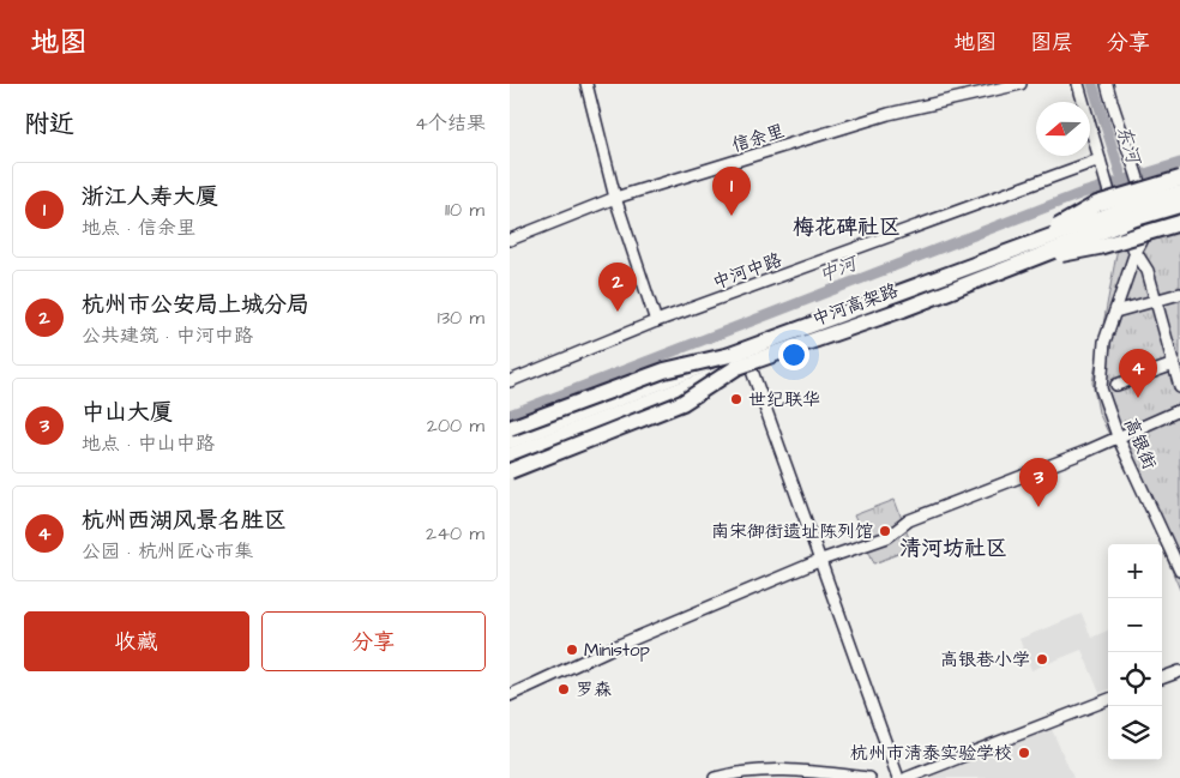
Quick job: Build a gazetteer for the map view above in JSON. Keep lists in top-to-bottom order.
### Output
{
  "streets": {
    "highway": ["中河高架路"],
    "street": ["信余里", "中河中路", "高银街"]
  },
  "districts": ["梅花碑社区", "清河坊社区"],
  "water": ["东河", "中河"],
  "places": [
    "世纪联华",
    "南宋御街遗址陈列馆",
    "Ministop",
    "高银巷小学",
    "罗森",
    "杭州市清泰实验学校"
  ],
  "north": "left",
  "page": {
    "header": "地图",
    "nav": ["地图", "图层", "分享"],
    "heading": ["附近", "4个结果"],
    "list": [
      {
        "mark": "1",
        "name": "浙江人寿大厦",
        "note": "地点 · 信余里",
        "value": "110 m"
      },
      {
        "mark": "2",
        "name": "杭州市公安局上城分局",
        "note": "公共建筑 · 中河中路",
        "value": "130 m"
      },
      {
        "mark": "3",
        "name": "中山大厦",
        "note": "地点 · 中山中路",
        "value": "200 m"
      },
      {
        "mark": "4",
        "name": "杭州西湖风景名胜区",
        "note": "公园 · 杭州匠心市集",
        "value": "240 m"
      }
    ],
    "pins": [
      "1",
      "2",
      "4",
      "3"
    ],
    "map_buttons": ["+", "−"],
    "buttons": ["收藏", "分享"]
  }
}
